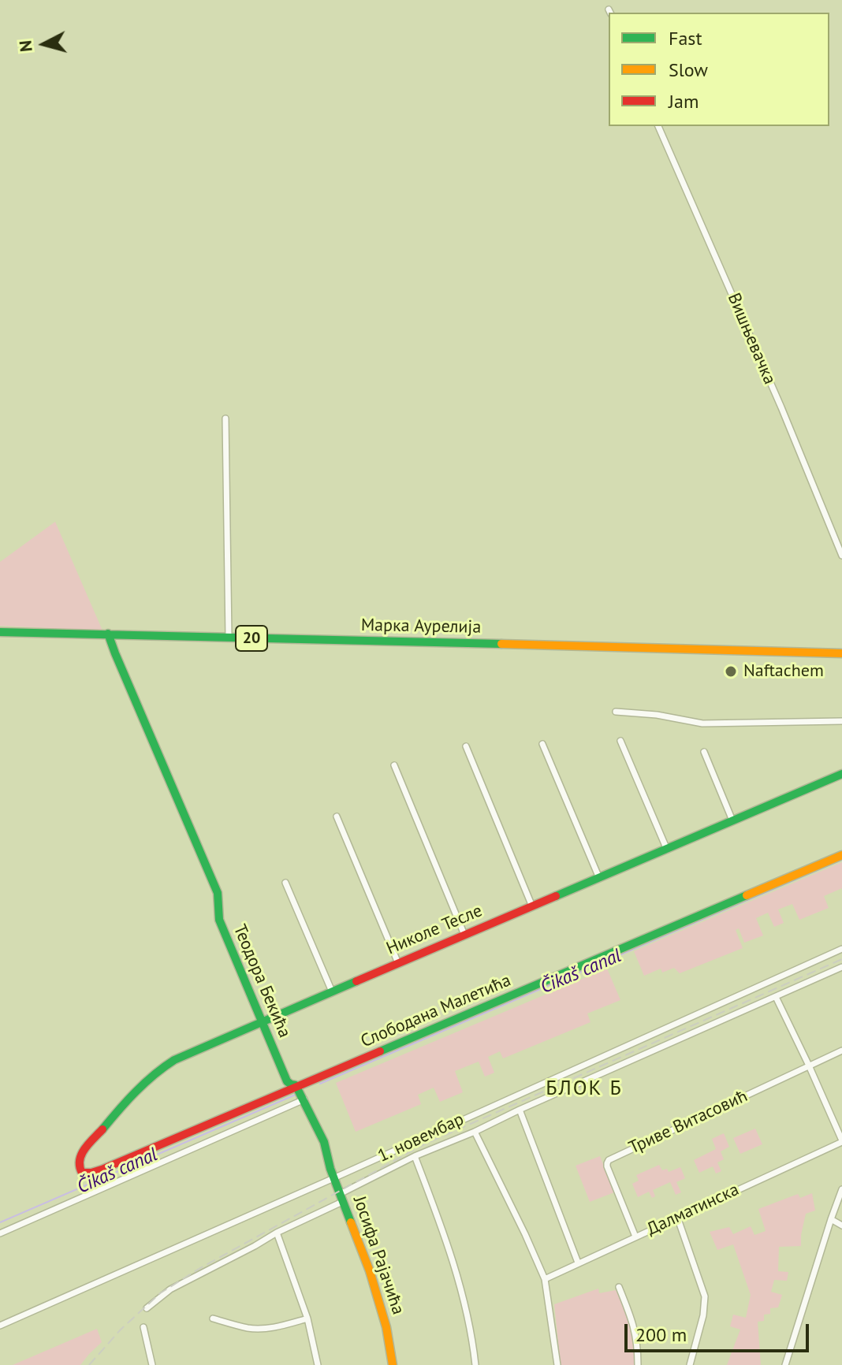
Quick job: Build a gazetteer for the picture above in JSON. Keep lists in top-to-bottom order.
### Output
{
  "streets": {
    "street": [
      "Вишњевачка",
      "Марка Аурелија",
      "20",
      "Николе Тесле",
      "Теодора Бекића",
      "Слободана Малетића",
      "Триве Витасовић",
      "1. новембар",
      "Далматинска",
      "Јосифа Рајачића"
    ]
  },
  "crossings": [
    ["Марка Аурелија", "Теодора Бекића"],
    ["Николе Тесле", "Теодора Бекића"],
    ["Николе Тесле", "Слободана Малетића"],
    ["Теодора Бекића", "Слободана Малетића"],
    ["Теодора Бекића", "1. новембар"],
    ["Теодора Бекића", "Јосифа Рајачића"],
    ["Триве Витасовић", "Далматинска"],
    ["1. новембар", "Јосифа Рајачића"]
  ],
  "districts": ["БЛОК Б"],
  "water": ["Čikaš canal"],
  "places": ["Naftachem"],
  "legend": ["Fast", "Slow", "Jam"],
  "scale_bar": "200 m",
  "north": "left"
}
